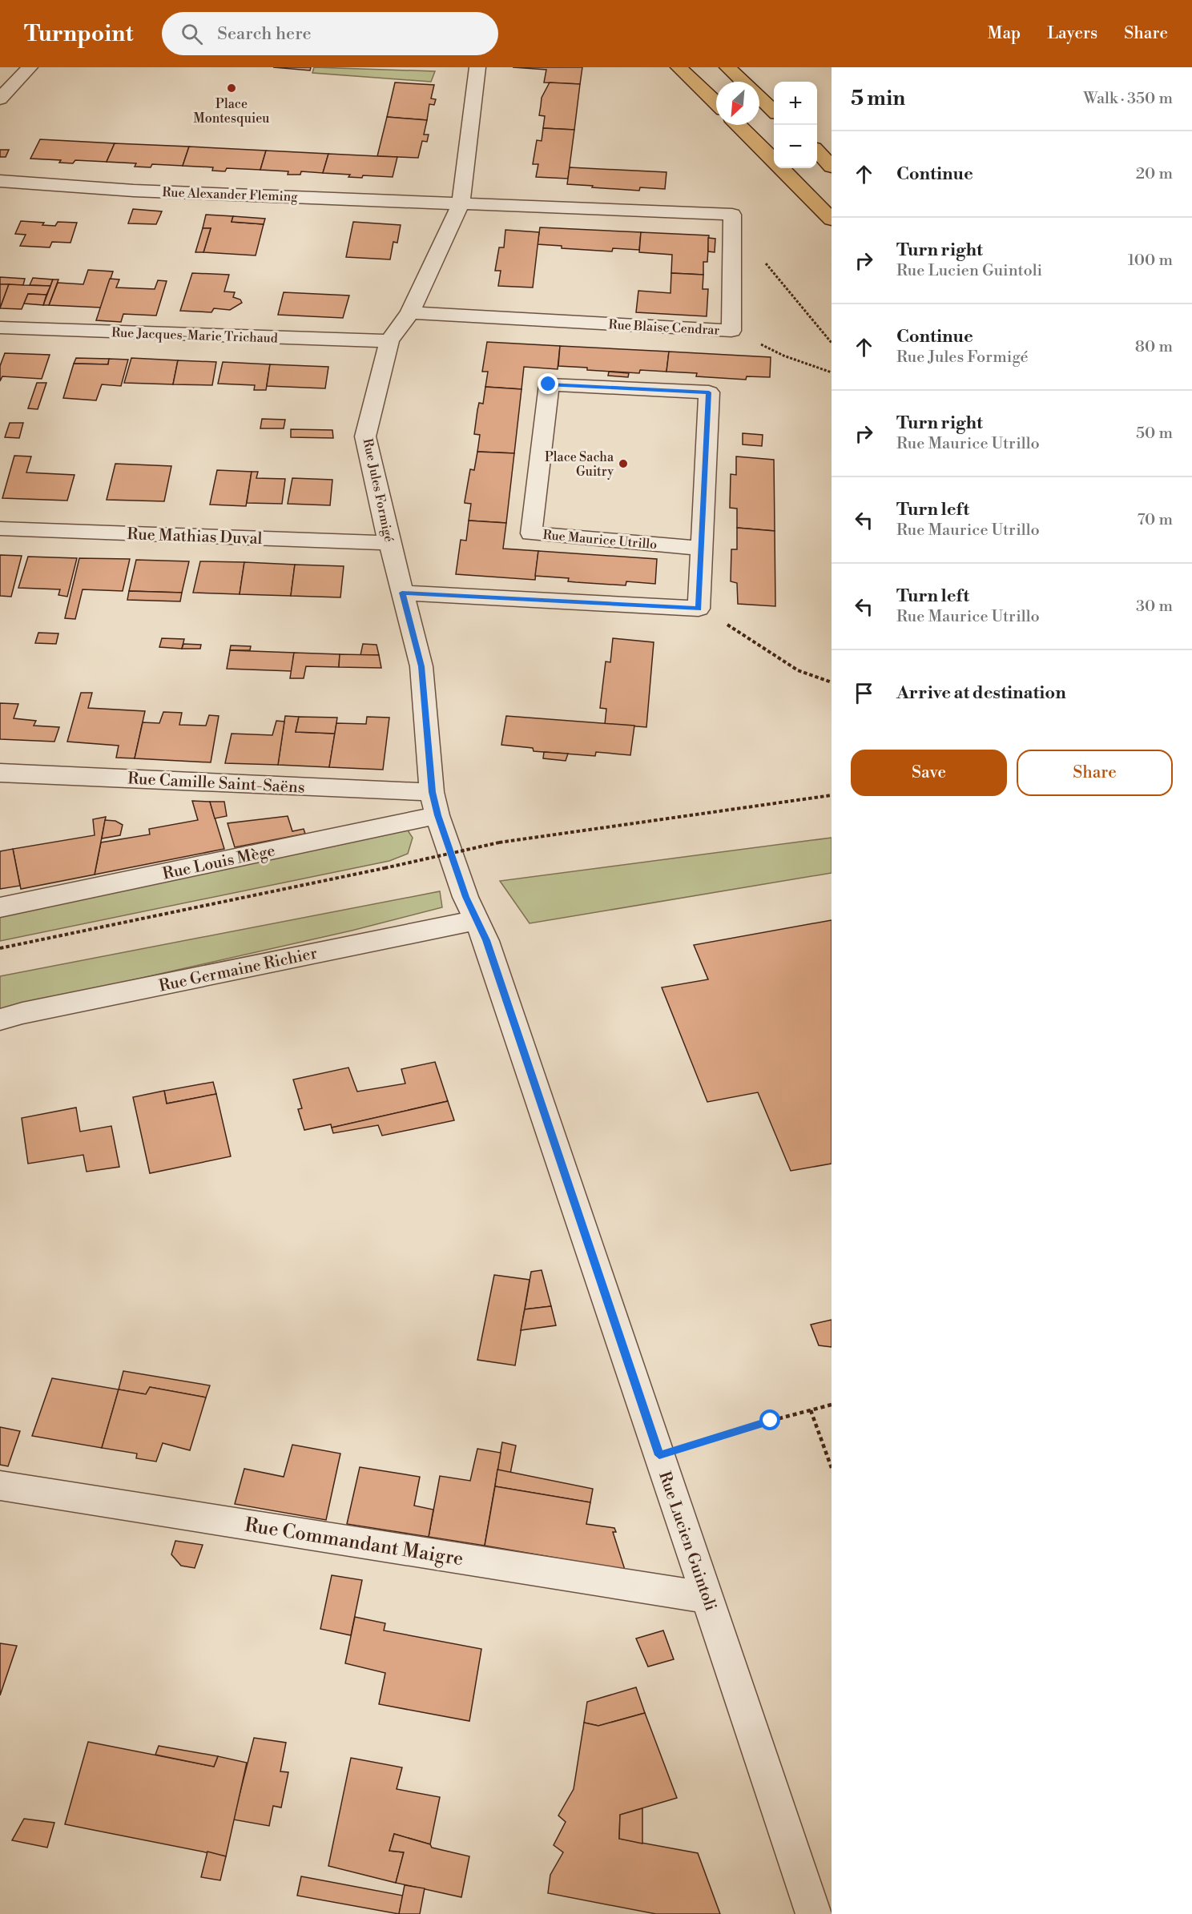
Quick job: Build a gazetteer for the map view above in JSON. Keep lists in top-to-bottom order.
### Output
{
  "streets": {
    "street": [
      "Rue Alexander Fleming",
      "Rue Blaise Cendrar",
      "Rue Jacques-Marie Trichaud",
      "Rue Jules Formigé",
      "Rue Mathias Duval",
      "Rue Maurice Utrillo",
      "Rue Camille Saint-Saëns",
      "Rue Louis Mège",
      "Rue Germaine Richier",
      "Rue Lucien Guintoli",
      "Rue Commandant Maigre"
    ]
  },
  "crossings": [
    ["Rue Alexander Fleming", "Rue Blaise Cendrar"],
    ["Rue Alexander Fleming", "Rue Jules Formigé"],
    ["Rue Blaise Cendrar", "Rue Jules Formigé"],
    ["Rue Jacques-Marie Trichaud", "Rue Jules Formigé"],
    ["Rue Jules Formigé", "Rue Mathias Duval"],
    ["Rue Jules Formigé", "Rue Camille Saint-Saëns"],
    ["Rue Jules Formigé", "Rue Louis Mège"],
    ["Rue Jules Formigé", "Rue Germaine Richier"],
    ["Rue Jules Formigé", "Rue Lucien Guintoli"],
    ["Rue Camille Saint-Saëns", "Rue Louis Mège"],
    ["Rue Germaine Richier", "Rue Lucien Guintoli"],
    ["Rue Lucien Guintoli", "Rue Commandant Maigre"]
  ],
  "places": ["Place Montesquieu", "Place Sacha Guitry"],
  "north": "bottom left",
  "page": {
    "header": "Turnpoint",
    "search": "Search here",
    "nav": ["Map", "Layers", "Share"],
    "heading": ["5 min", "Walk · 350 m"],
    "map_buttons": ["+", "−"],
    "list": [
      ["Continue", "20 m"],
      ["Turn right", "Rue Lucien Guintoli", "100 m"],
      ["Continue", "Rue Jules Formigé", "80 m"],
      ["Turn right", "Rue Maurice Utrillo", "50 m"],
      ["Turn left", "Rue Maurice Utrillo", "70 m"],
      ["Turn left", "Rue Maurice Utrillo", "30 m"],
      "Arrive at destination"
    ],
    "buttons": ["Save", "Share"]
  }
}
